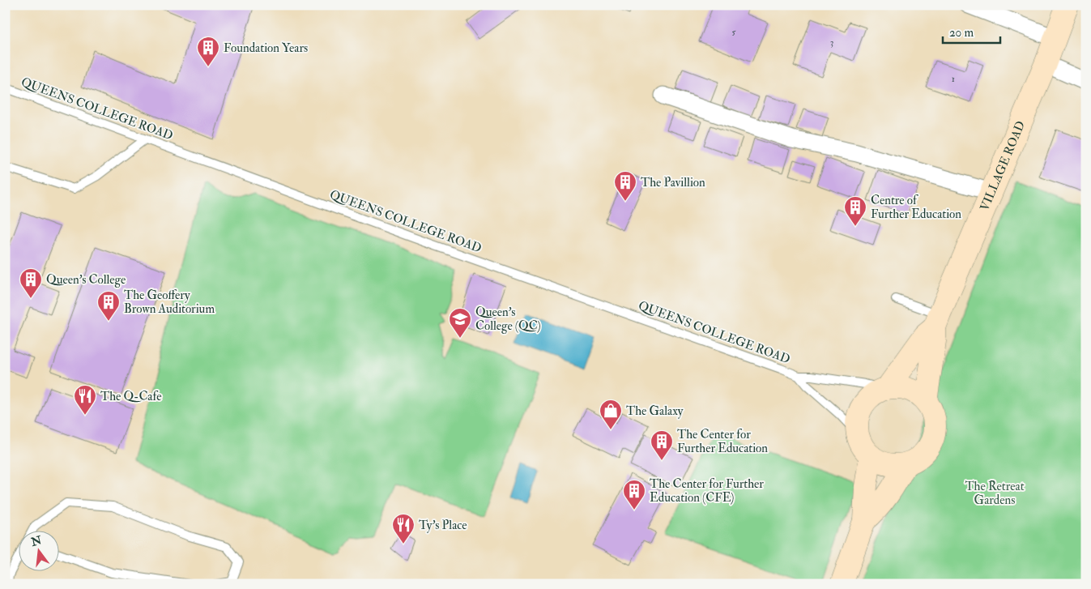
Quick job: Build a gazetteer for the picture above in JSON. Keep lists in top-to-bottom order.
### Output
{
  "streets": {
    "main road": ["VILLAGE ROAD"],
    "lane": ["QUEENS COLLEGE ROAD"]
  },
  "crossings": [
    ["QUEENS COLLEGE ROAD", "VILLAGE ROAD"]
  ],
  "parks": ["The Retreat Gardens"],
  "places": {
    "building": [
      "Foundation Years",
      "The Pavillion",
      "Centre of Further Education",
      "Queen's College",
      "The Geoffery Brown Auditorium",
      "The Center for Further Education",
      "The Center for Further Education (CFE)"
    ],
    "school or university": ["Queen's College (QC)"],
    "restaurant": ["The Q-Cafe", "Ty's Place"],
    "shop": ["The Galaxy"]
  },
  "house_numbers": ["5", "3", "1"],
  "scale_bar": "20 m",
  "north": "top"
}
